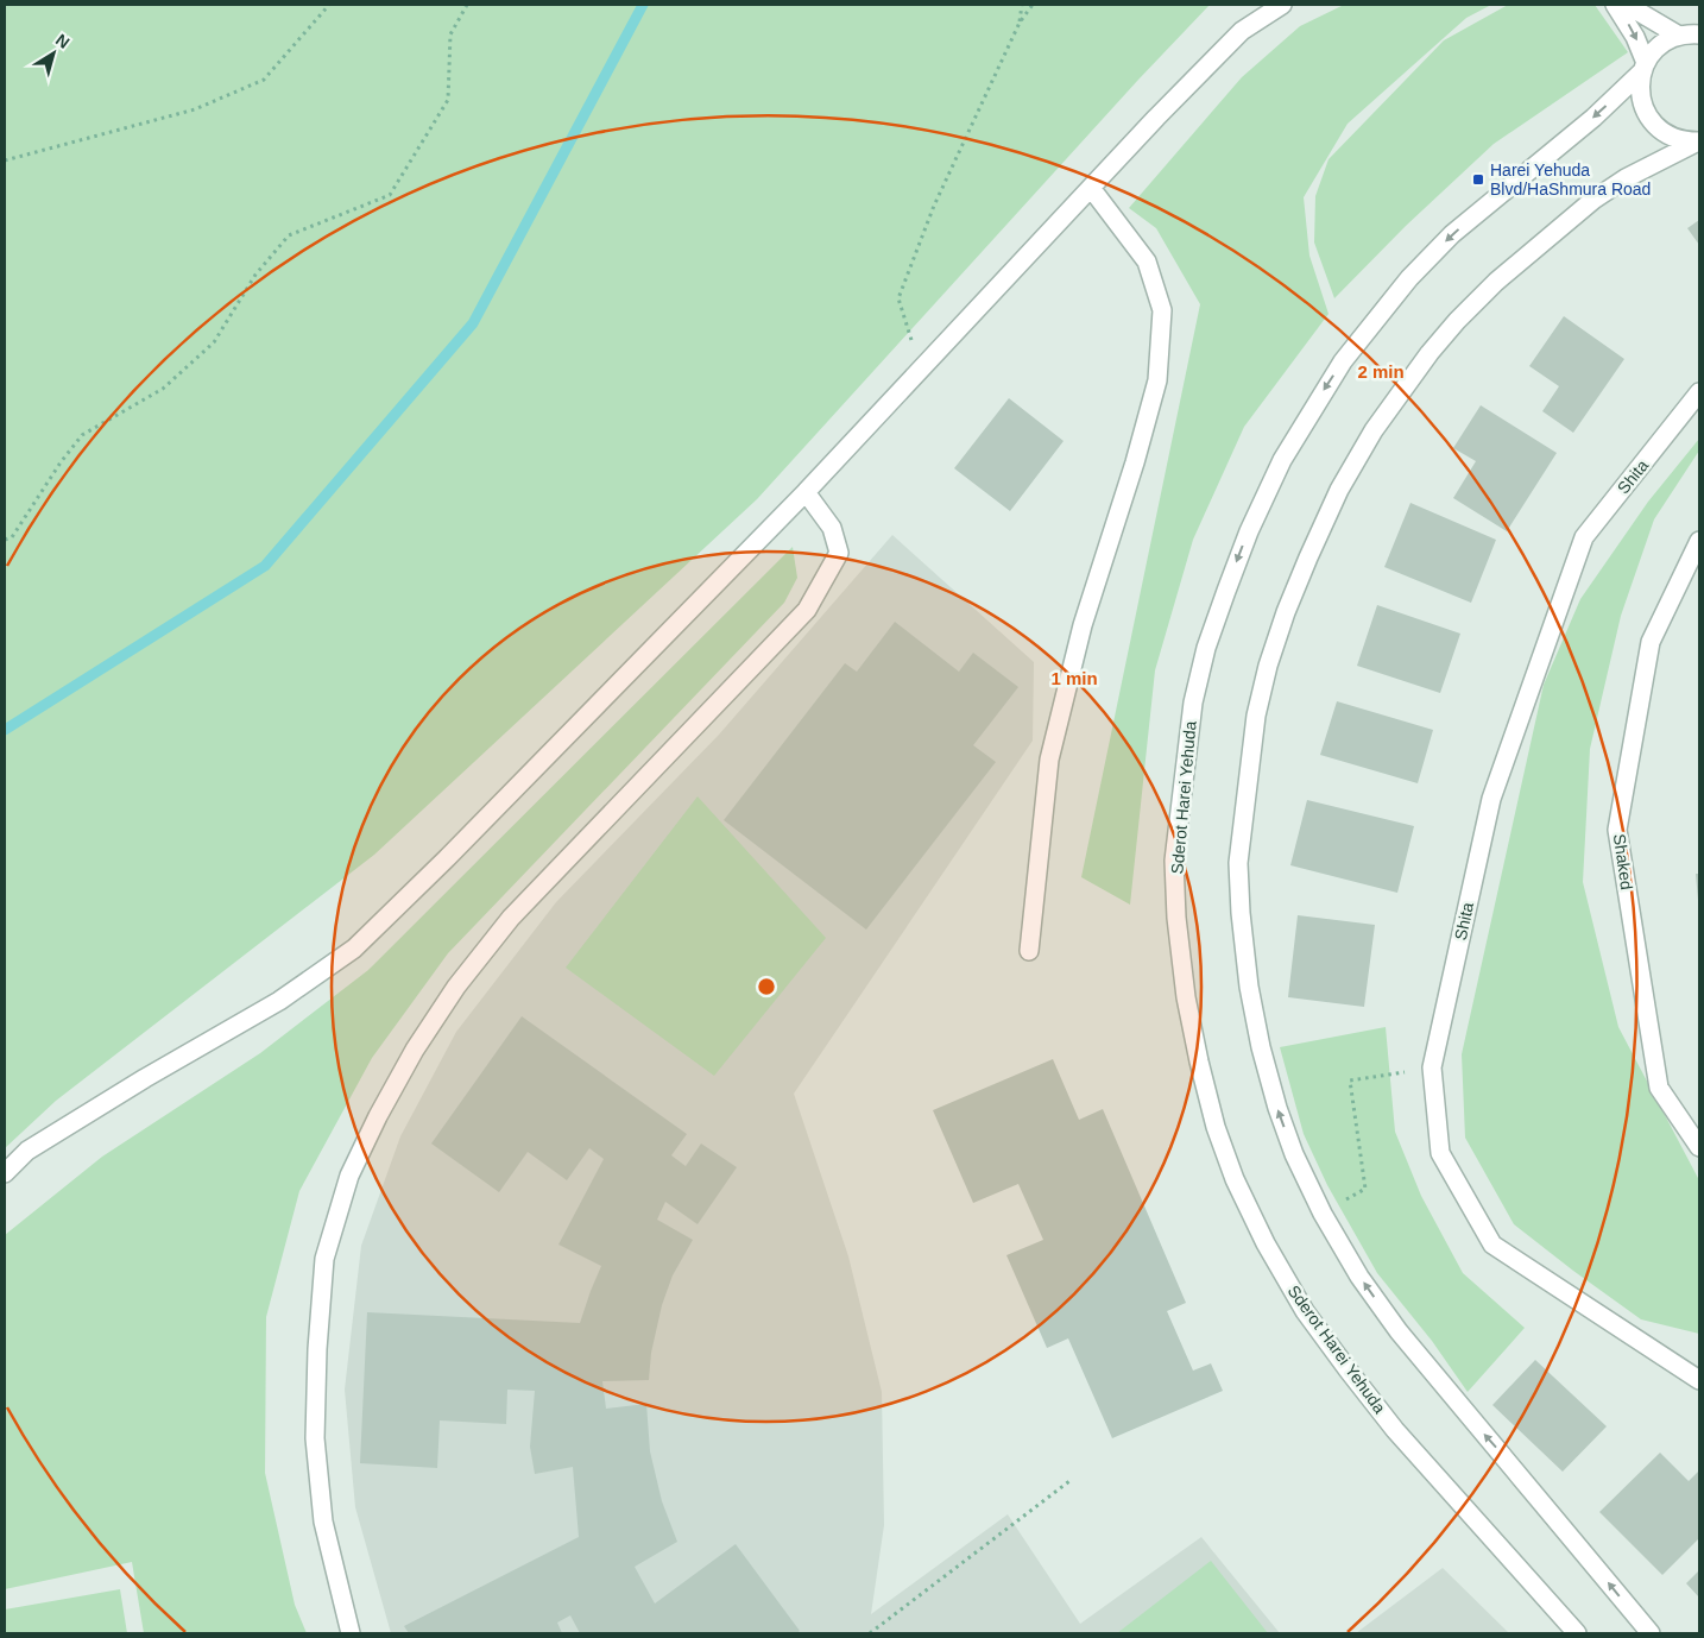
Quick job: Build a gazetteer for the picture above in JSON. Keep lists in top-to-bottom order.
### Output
{
  "streets": {
    "street": ["Shita", "Sderot Harei Yehuda", "Shaked"]
  },
  "places": {
    "transit": ["Harei Yehuda Blvd/HaShmura Road"]
  },
  "north": "top right",
  "rings": ["2 min", "1 min"]
}
